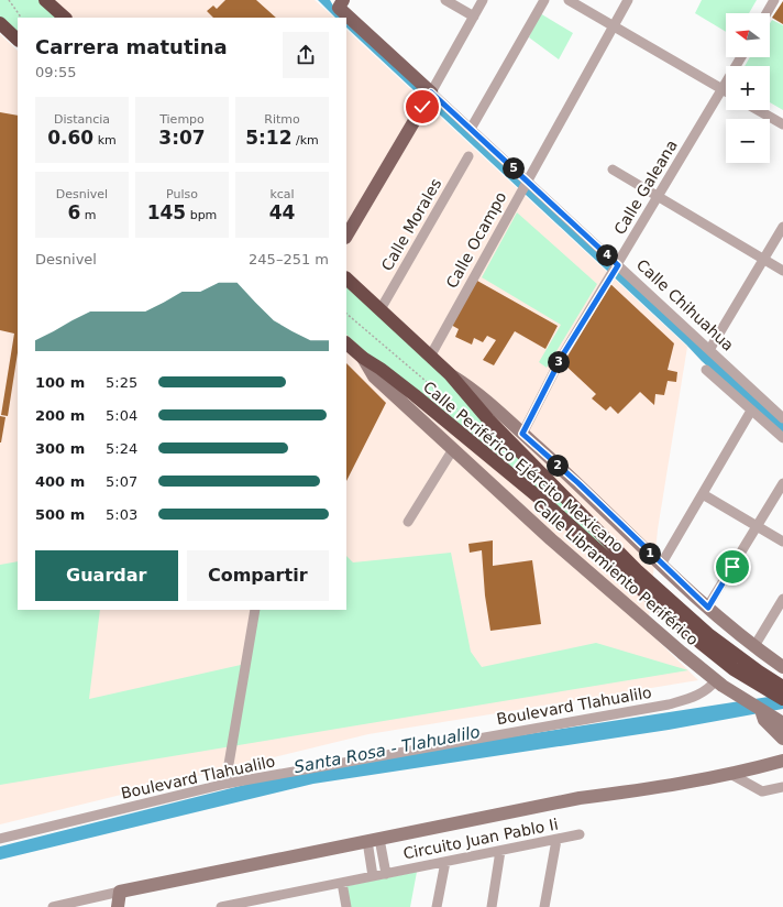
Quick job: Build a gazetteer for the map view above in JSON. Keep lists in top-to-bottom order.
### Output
{
  "streets": {
    "highway": ["Calle Periférico Ejército Mexicano"],
    "main road": ["Calle Chihuahua", "Calle Libramiento Periférico"],
    "street": [
      "Calle Galeana",
      "Calle Morales",
      "Calle Ocampo",
      "Boulevard Tlahualilo",
      "Circuito Juan Pablo Ii"
    ]
  },
  "crossings": [
    ["Calle Galeana", "Calle Chihuahua"],
    ["Calle Morales", "Calle Periférico Ejército Mexicano"],
    ["Calle Ocampo", "Calle Chihuahua"],
    ["Calle Ocampo", "Calle Periférico Ejército Mexicano"],
    ["Calle Periférico Ejército Mexicano", "Calle Libramiento Periférico"],
    ["Calle Libramiento Periférico", "Boulevard Tlahualilo"]
  ],
  "water": ["Santa Rosa - Tlahualilo"],
  "north": "left",
  "page": {
    "map_buttons": ["+", "−"],
    "heading": ["Carrera matutina", "09:55"],
    "stats": [
      ["Distancia", "0.60 km"],
      ["Tiempo", "3:07"],
      ["Ritmo", "5:12 /km"],
      ["Desnivel", "6 m"],
      ["Pulso", "145 bpm"],
      ["kcal", "44"]
    ],
    "pins": [
      "5",
      "4",
      "3",
      "2",
      "1"
    ],
    "chart": ["Desnivel", "245–251 m"],
    "list": [
      {
        "name": "100 m",
        "note": "5:25"
      },
      {
        "name": "200 m",
        "note": "5:04"
      },
      {
        "name": "300 m",
        "note": "5:24"
      },
      {
        "name": "400 m",
        "note": "5:07"
      },
      {
        "name": "500 m",
        "note": "5:03"
      }
    ],
    "buttons": ["Guardar", "Compartir"]
  }
}
